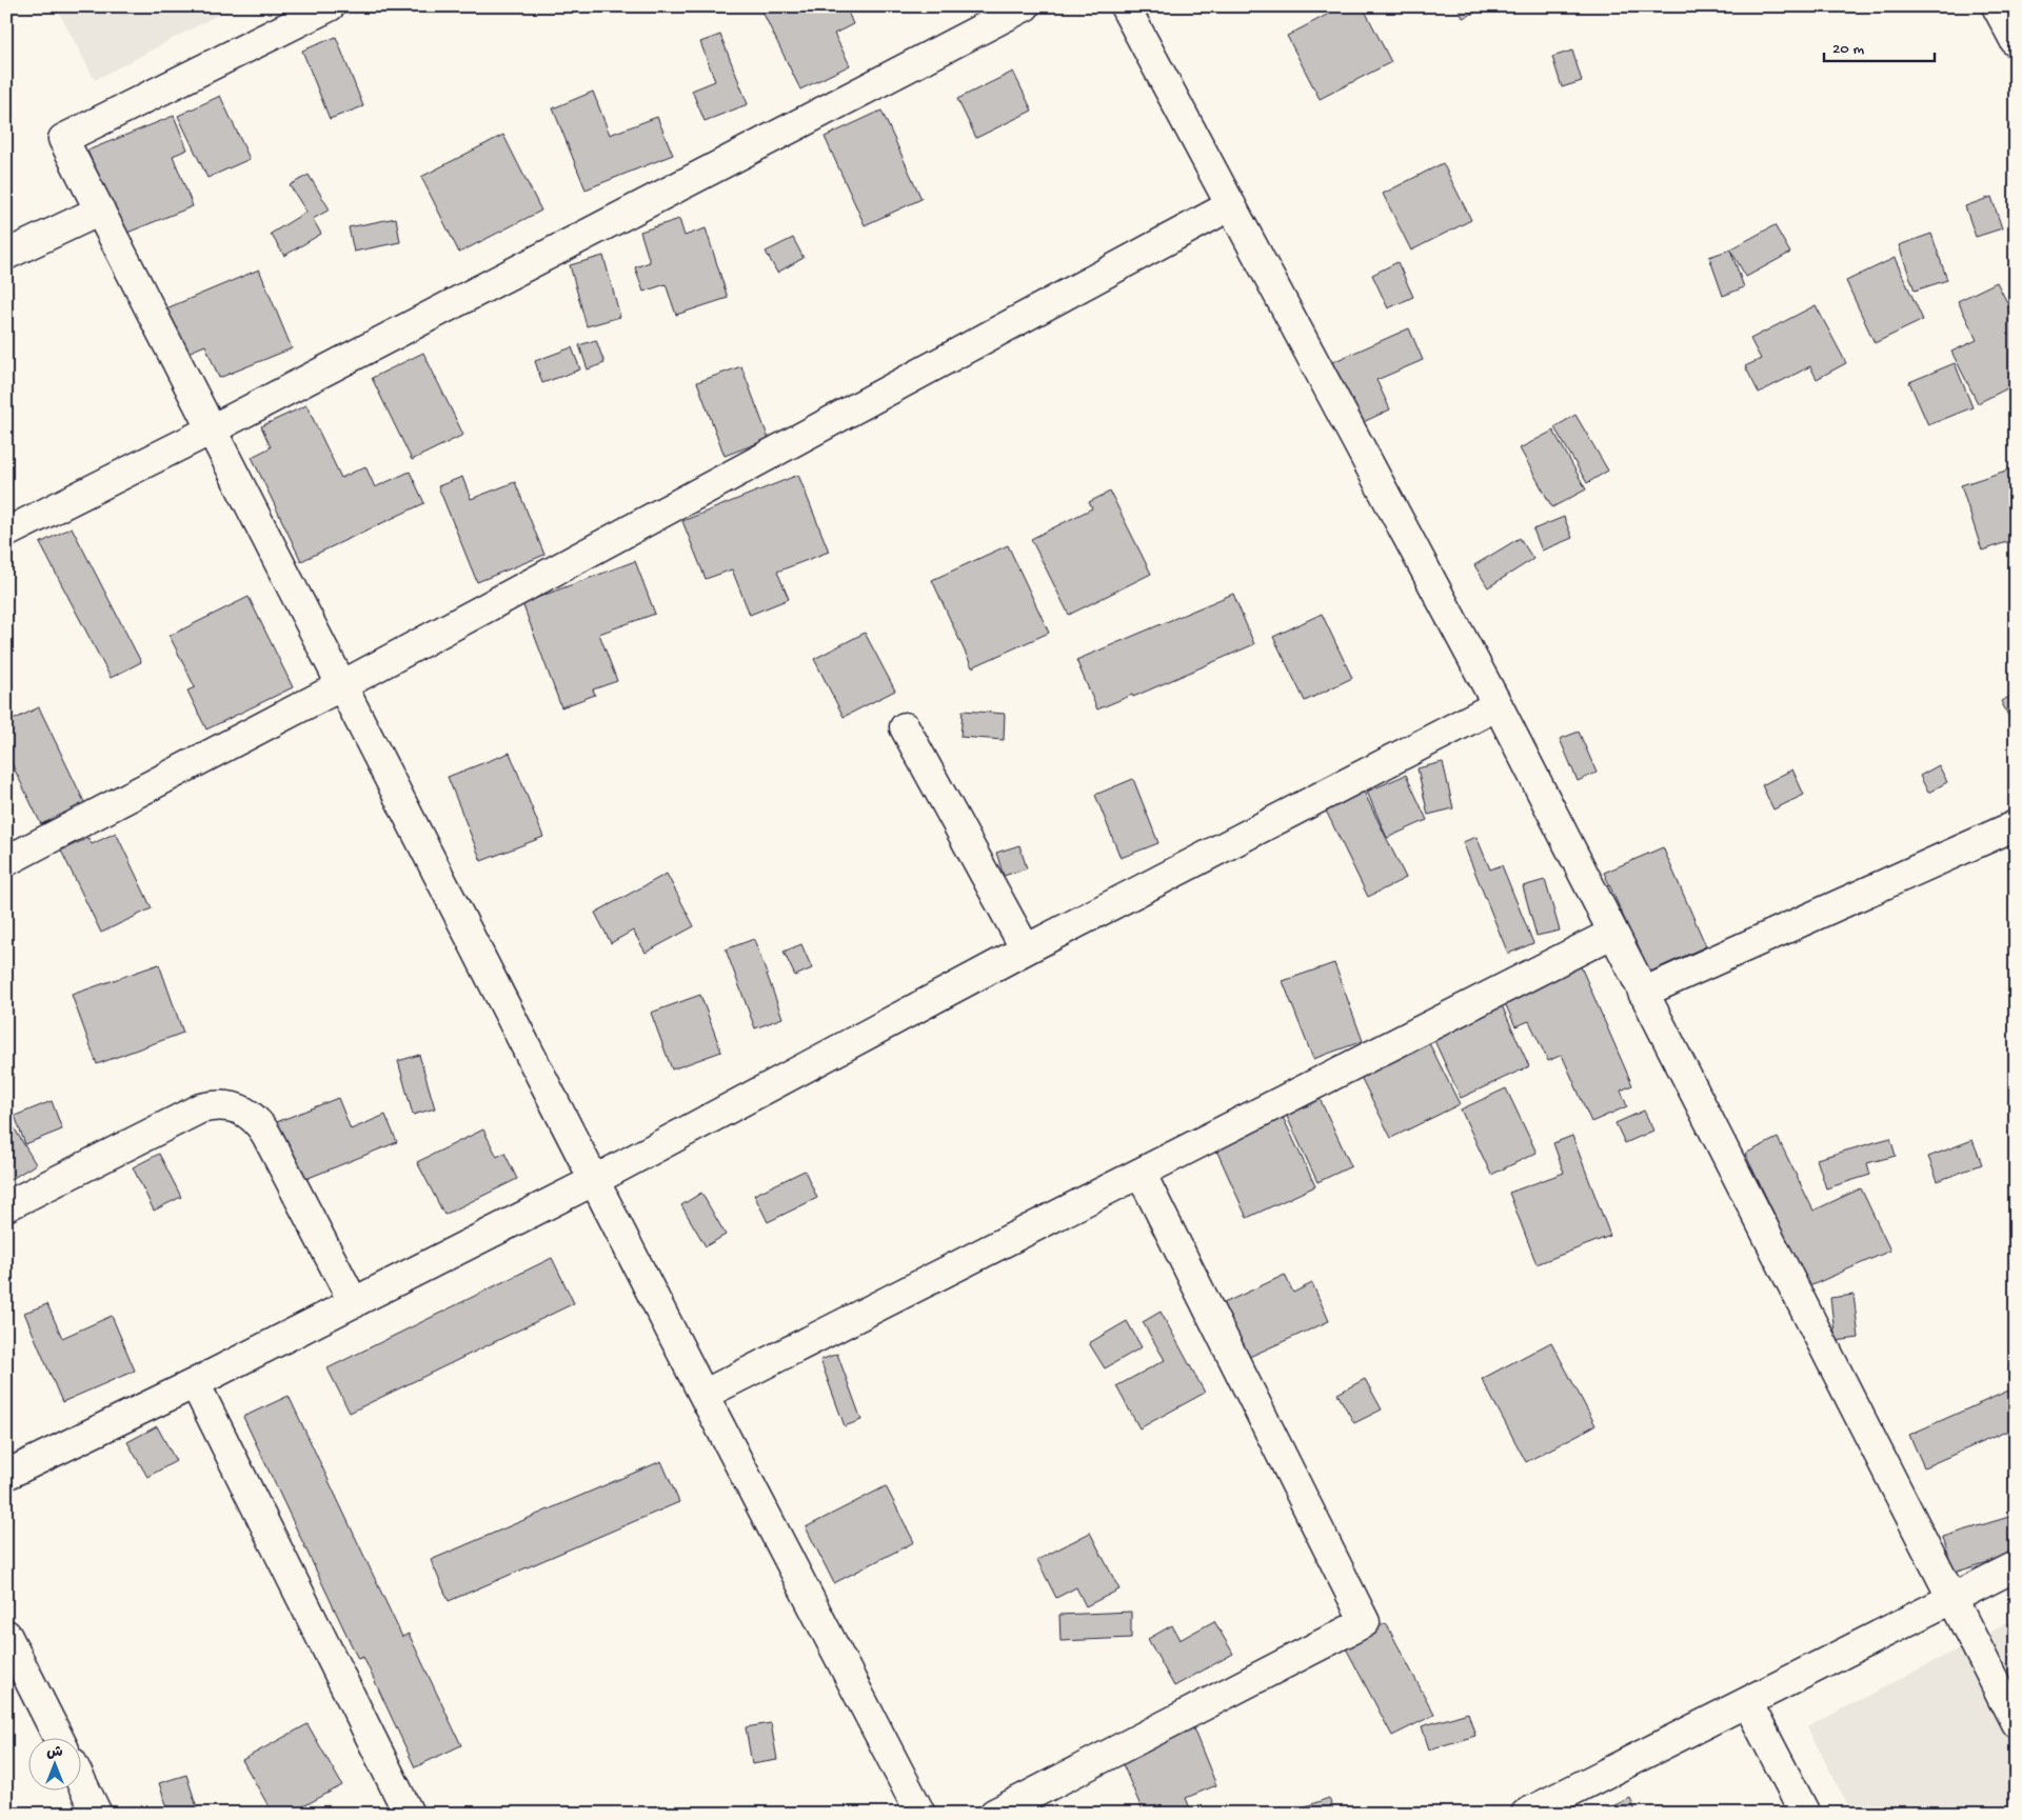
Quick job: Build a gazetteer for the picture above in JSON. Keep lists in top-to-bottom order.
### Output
{
  "scale_bar": "20 m",
  "north": "top"
}
